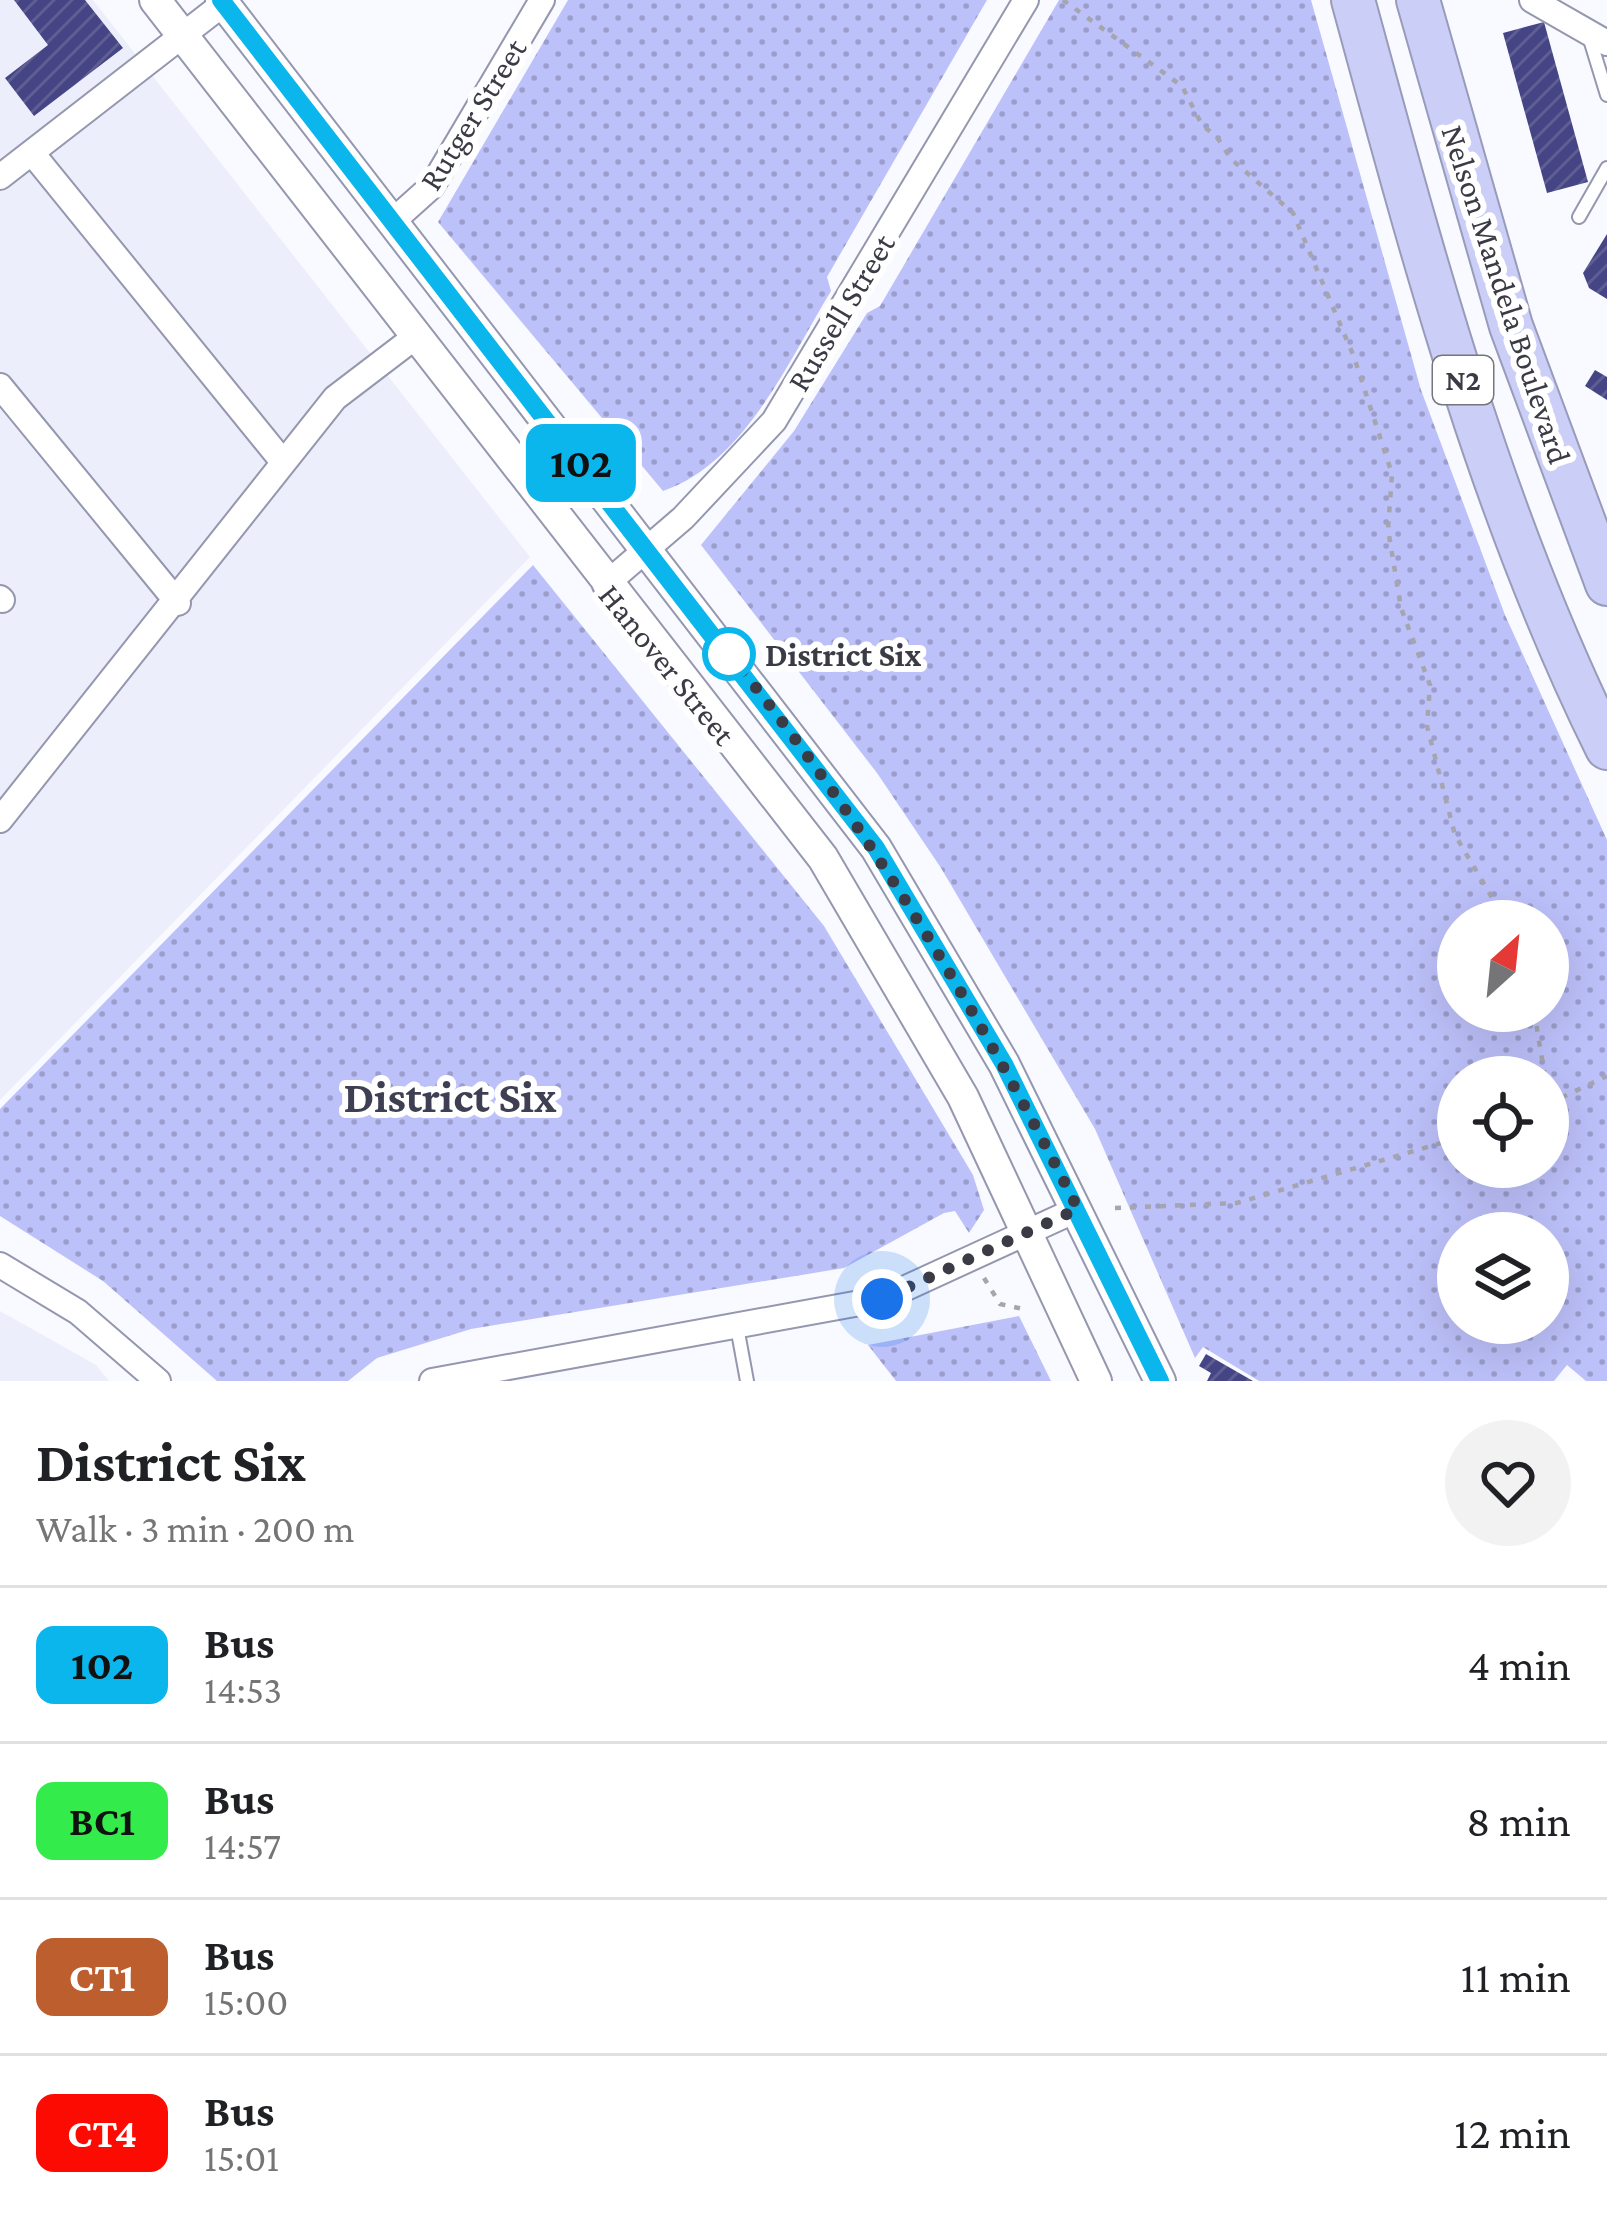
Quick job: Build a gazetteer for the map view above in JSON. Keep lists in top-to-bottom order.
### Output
{
  "streets": {
    "highway": ["Nelson Mandela Boulevard", "N2"],
    "street": ["Rutger Street", "Russell Street", "Hanover Street"]
  },
  "crossings": [
    ["Rutger Street", "Hanover Street"],
    ["Russell Street", "Hanover Street"]
  ],
  "districts": ["District Six"],
  "places": ["District Six"],
  "lines": ["bus line 102"],
  "north": "top right",
  "page": {
    "on_map": "102",
    "heading": ["District Six", "Walk · 3 min · 200 m"],
    "list": [
      {
        "mark": "102",
        "name": "Bus",
        "note": "14:53",
        "value": "4 min"
      },
      {
        "mark": "BC1",
        "name": "Bus",
        "note": "14:57",
        "value": "8 min"
      },
      {
        "mark": "CT1",
        "name": "Bus",
        "note": "15:00",
        "value": "11 min"
      },
      {
        "mark": "CT4",
        "name": "Bus",
        "note": "15:01",
        "value": "12 min"
      }
    ]
  }
}
